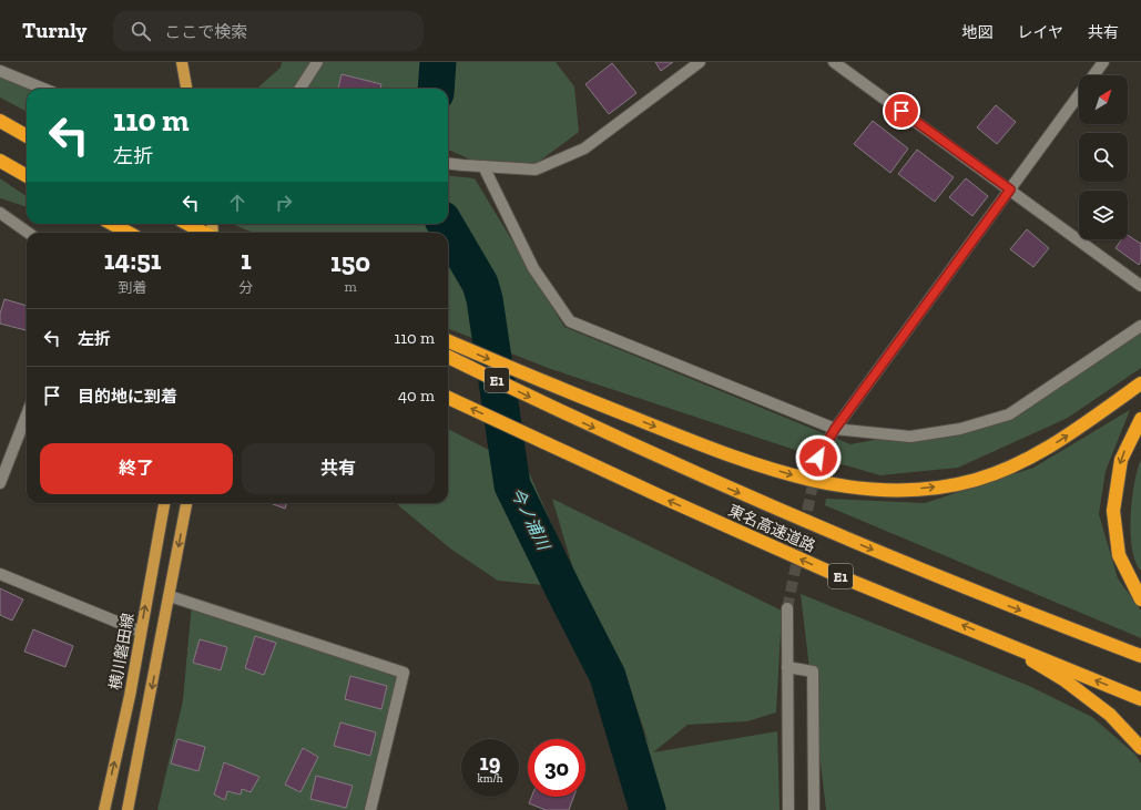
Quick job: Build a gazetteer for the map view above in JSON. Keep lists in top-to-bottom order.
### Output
{
  "streets": {
    "highway": ["E1", "東名高速道路"],
    "main road": ["横川磐田線"]
  },
  "water": ["今ノ浦川"],
  "north": "top right",
  "page": {
    "header": "Turnly",
    "search": "ここで検索",
    "nav": ["地図", "レイヤ", "共有"],
    "turn": ["110 m", "左折"],
    "eta": [
      "14:51",
      "到着",
      "1",
      "分",
      "150",
      "m"
    ],
    "list": [
      {
        "name": "左折",
        "value": "110 m"
      },
      {
        "name": "目的地に到着",
        "value": "40 m"
      }
    ],
    "buttons": ["終了", "共有"],
    "speed": "19 km/h",
    "limit": "30"
  }
}
